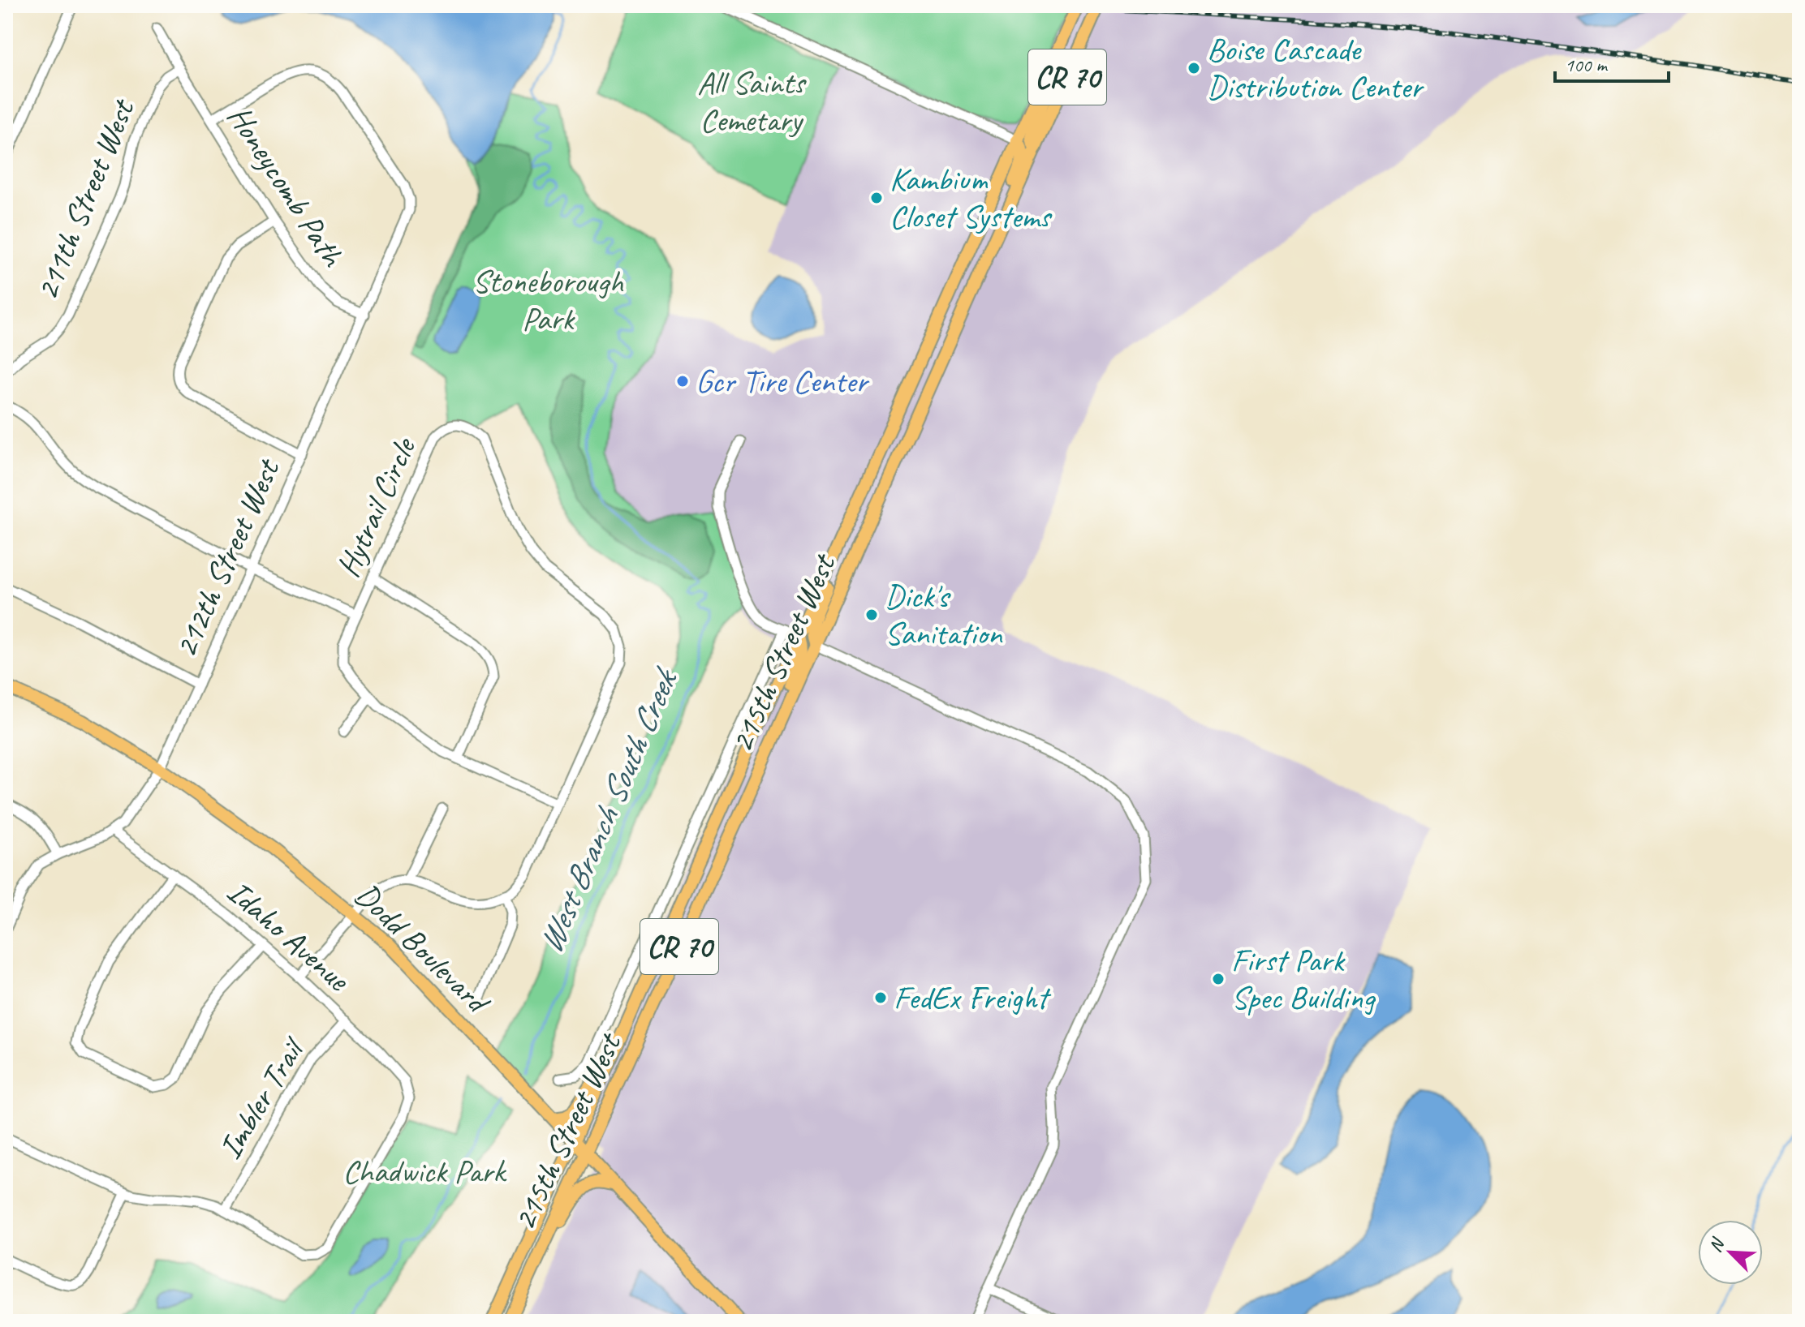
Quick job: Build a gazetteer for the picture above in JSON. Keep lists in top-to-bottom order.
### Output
{
  "streets": {
    "main road": ["CR 70", "215th Street West", "Dodd Boulevard"],
    "street": [
      "Honeycomb Path",
      "211th Street West",
      "Hytrail Circle",
      "212th Street West",
      "Idaho Avenue",
      "Imbler Trail"
    ]
  },
  "crossings": [
    ["Honeycomb Path", "211th Street West"],
    ["Honeycomb Path", "212th Street West"],
    ["212th Street West", "Idaho Avenue"],
    ["212th Street West", "Dodd Boulevard"],
    ["215th Street West", "Dodd Boulevard"],
    ["Idaho Avenue", "Imbler Trail"]
  ],
  "water": ["West Branch South Creek"],
  "parks": ["All Saints Cemetary", "Stoneborough Park", "Chadwick Park"],
  "places": [
    "Boise Cascade Distribution Center",
    "Kambium Closet Systems",
    "Gcr Tire Center",
    "Dick's Sanitation",
    "First Park Spec Building",
    "FedEx Freight"
  ],
  "scale_bar": "100 m",
  "north": "top left"
}
